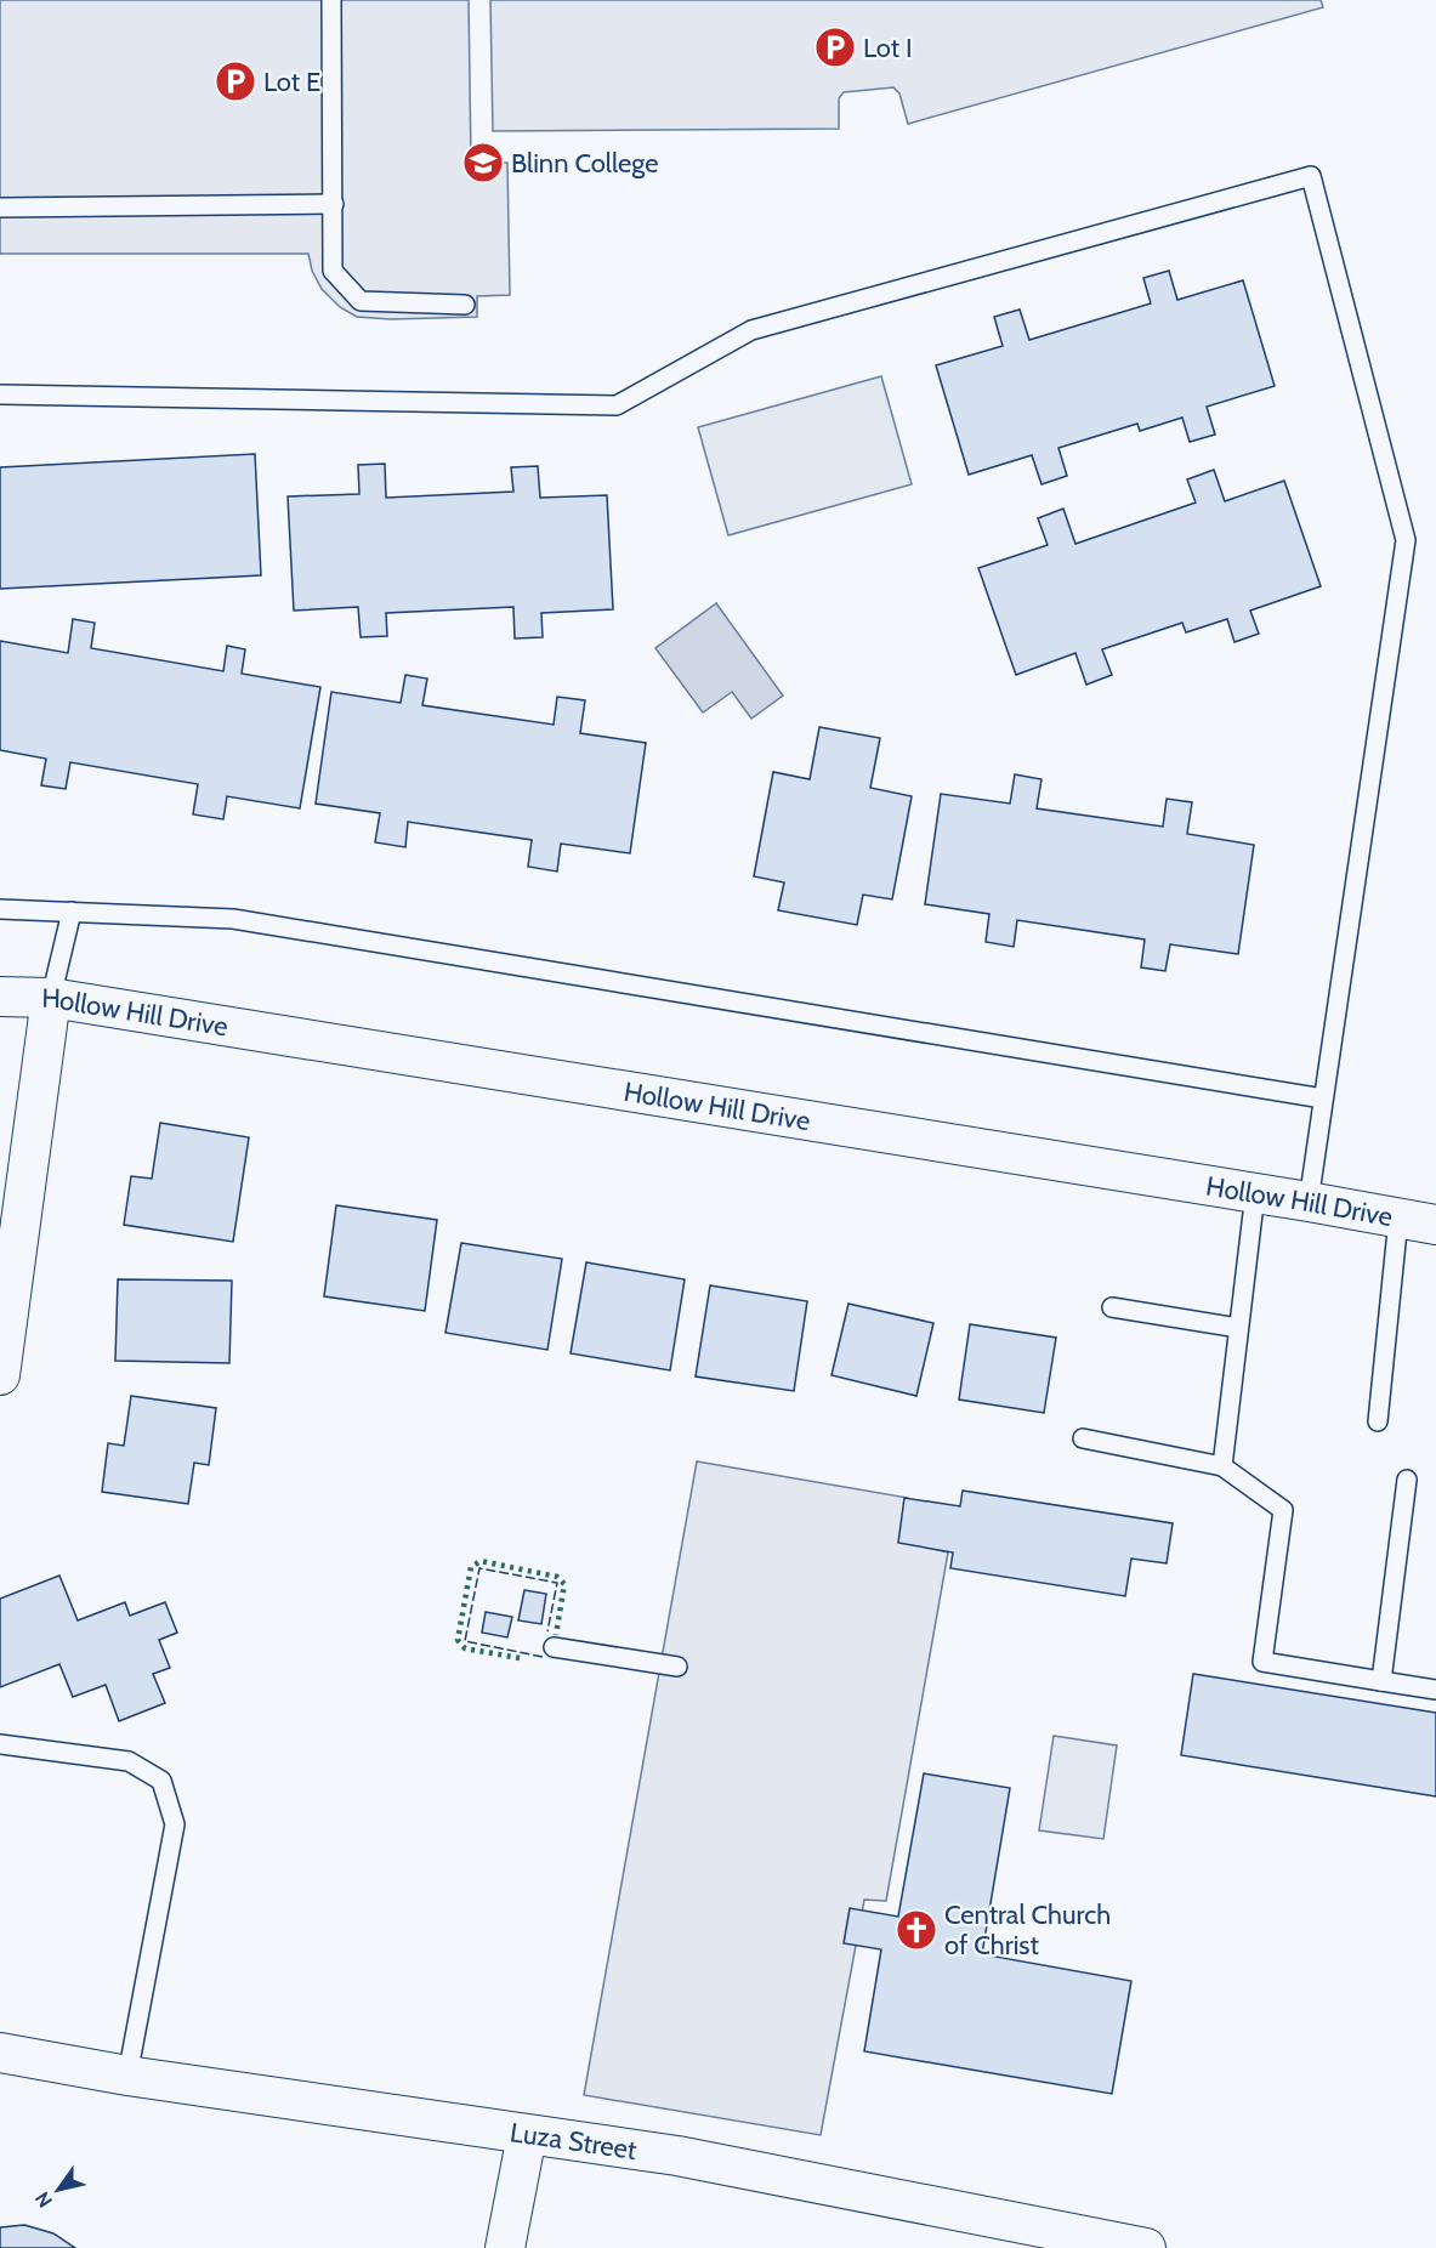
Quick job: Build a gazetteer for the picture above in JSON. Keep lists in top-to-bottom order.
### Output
{
  "streets": {
    "street": ["Hollow Hill Drive", "Luza Street"]
  },
  "places": {
    "parking": ["Lot I", "Lot E"],
    "school or university": ["Blinn College"],
    "church": ["Central Church of Christ"]
  },
  "north": "bottom left"
}
